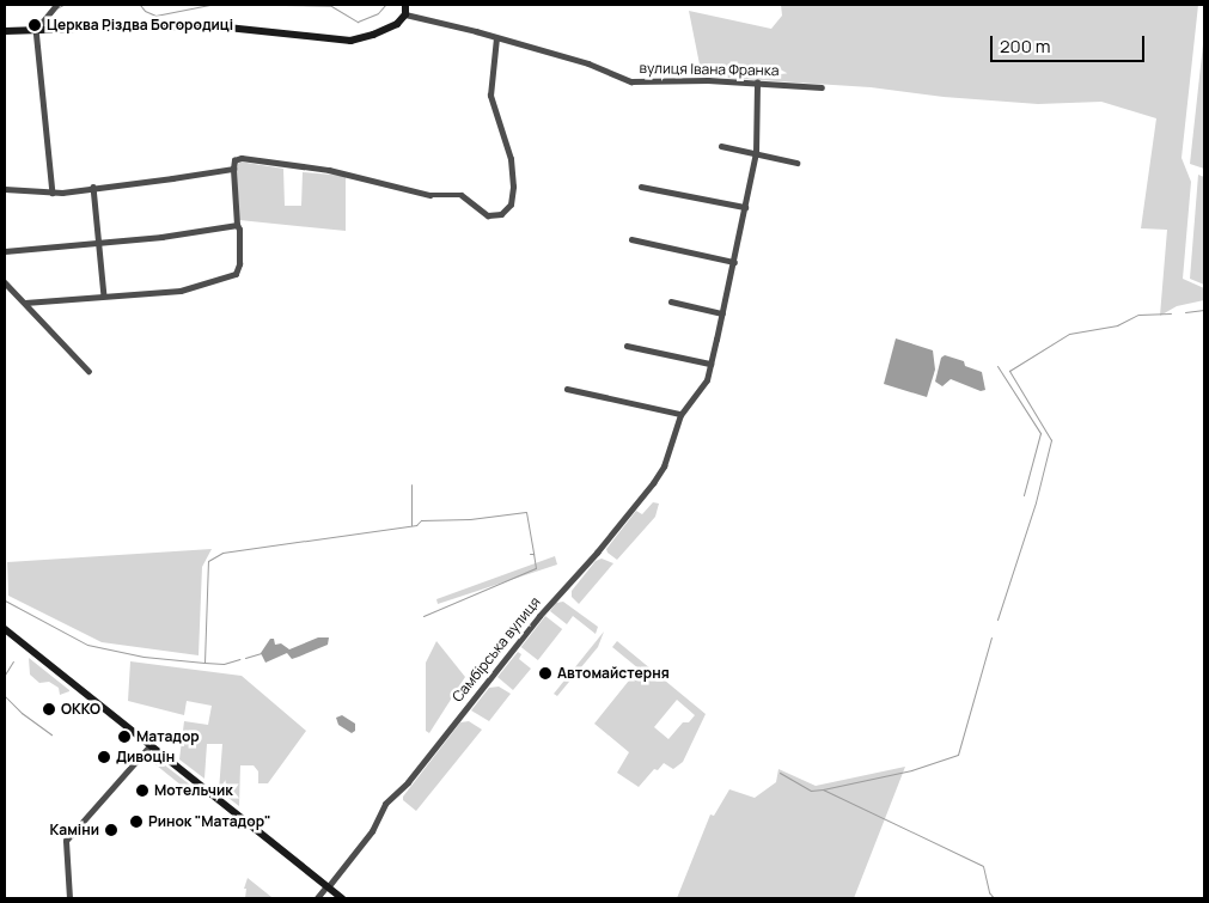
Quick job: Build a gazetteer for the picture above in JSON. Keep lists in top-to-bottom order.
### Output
{
  "streets": {
    "street": ["вулиця Івана Франка", "Самбірська вулиця"]
  },
  "places": [
    "Церква Різдва Богородиці",
    "Автомайстерня",
    "ОККО",
    "Матадор",
    "Дивоцін",
    "Мотельчик",
    "Ринок \"Матадор\"",
    "Каміни"
  ],
  "scale_bar": "200 m"
}
